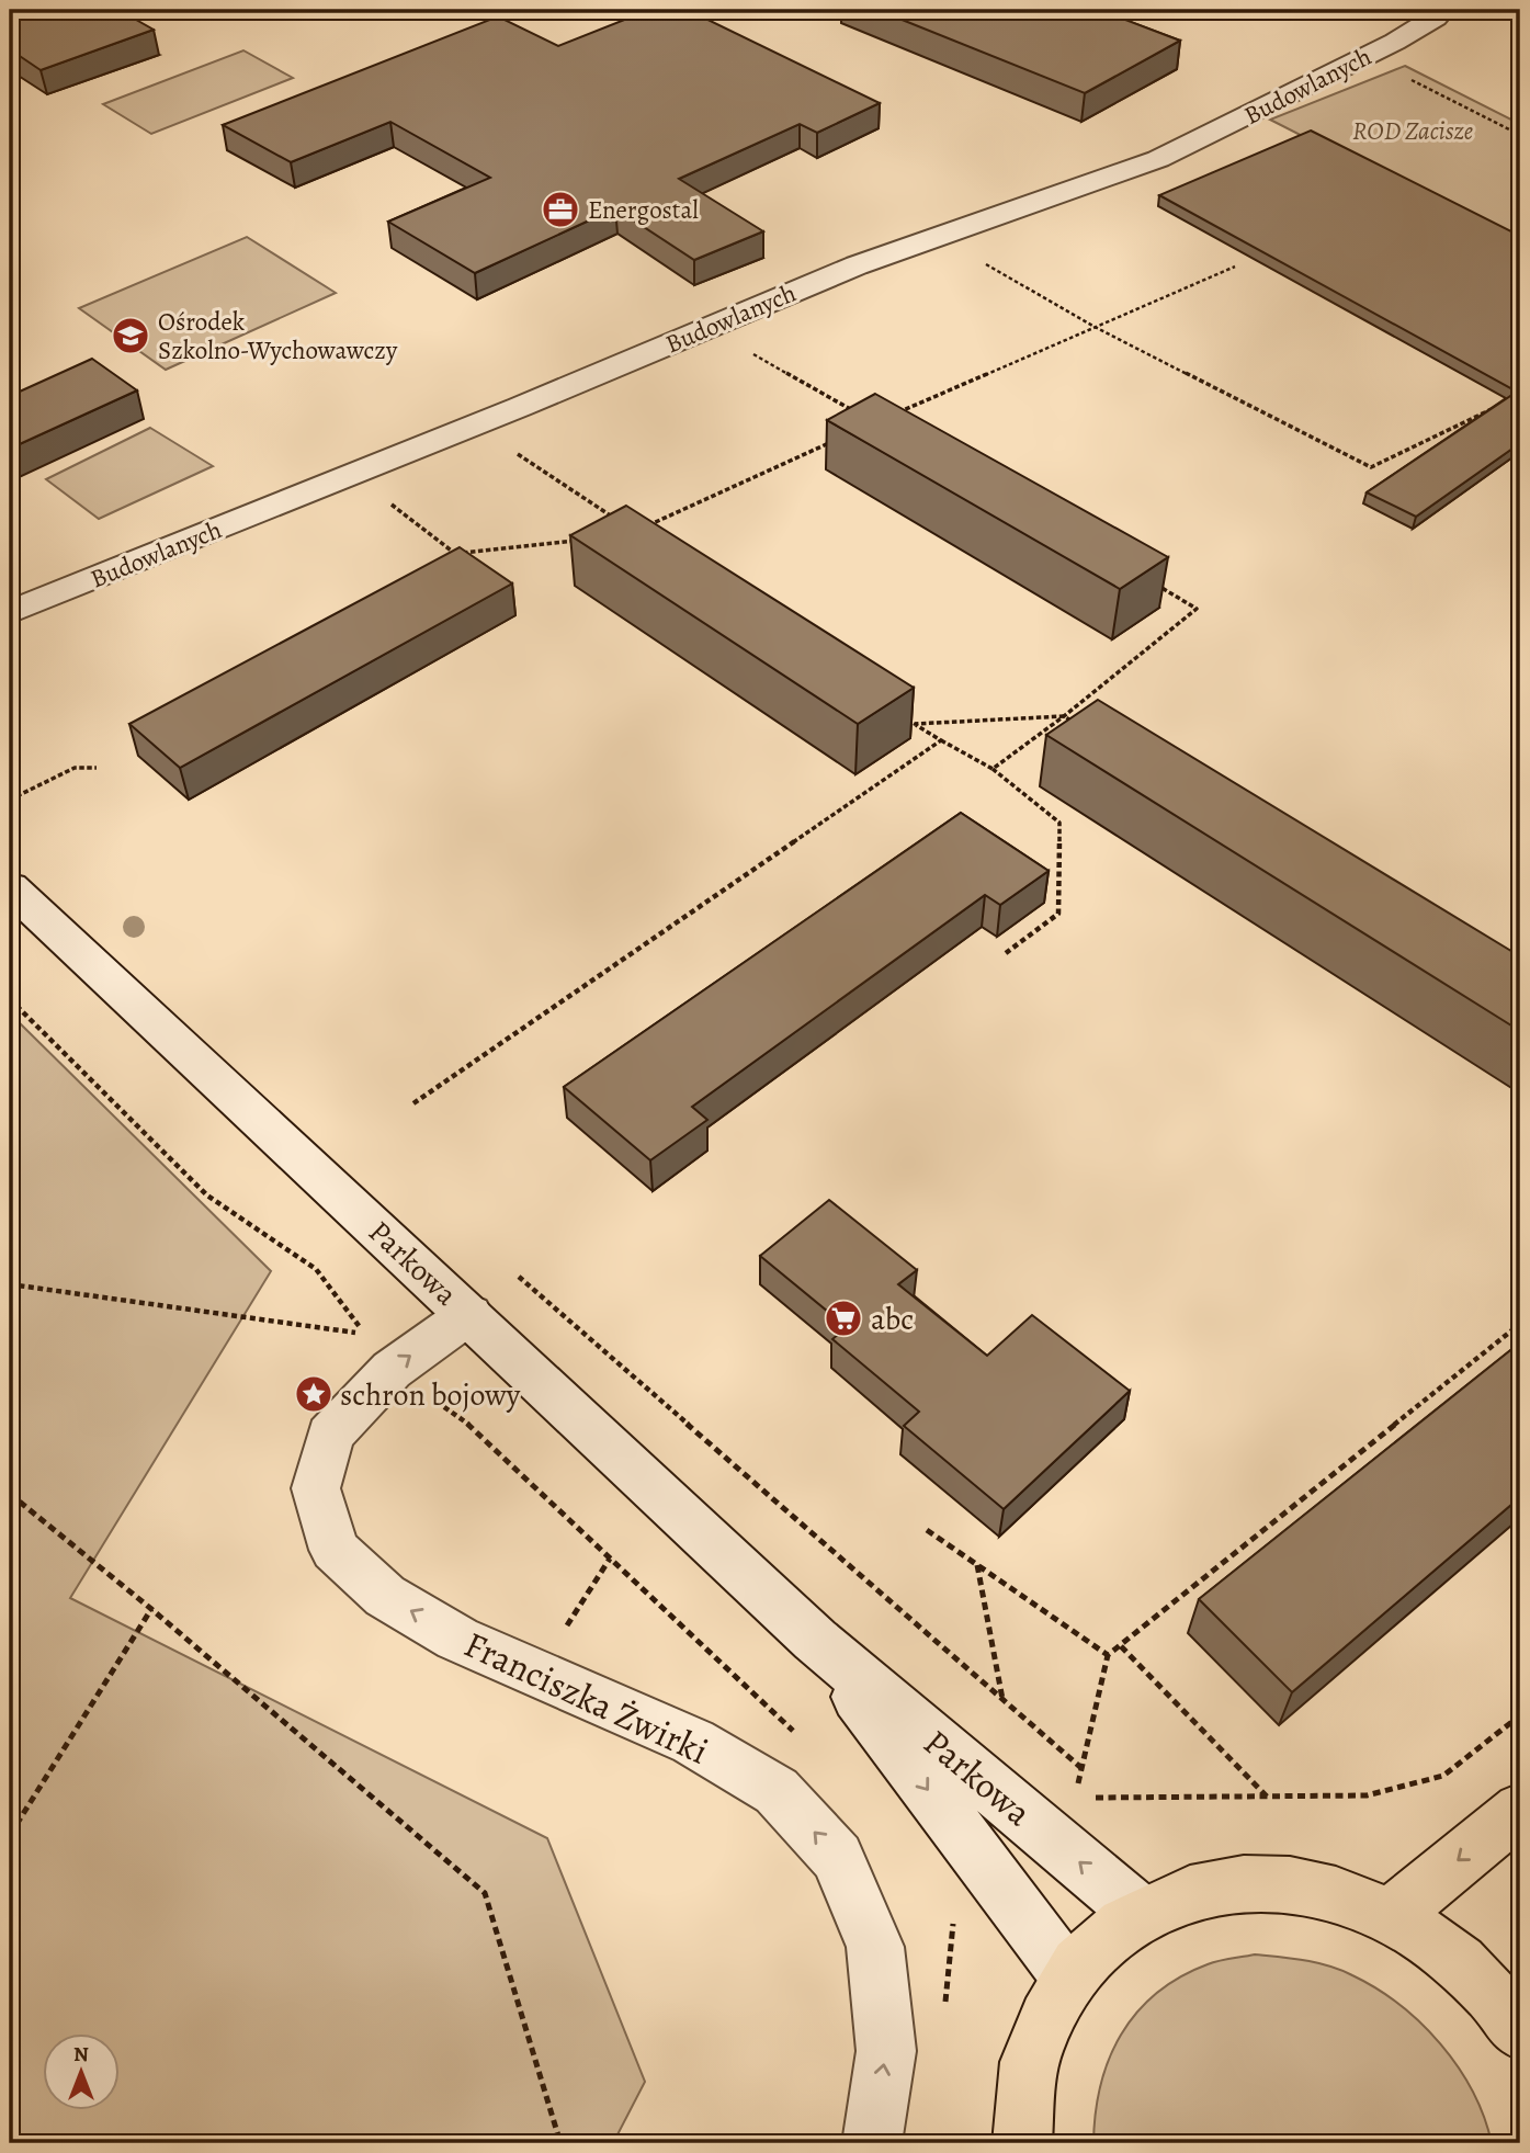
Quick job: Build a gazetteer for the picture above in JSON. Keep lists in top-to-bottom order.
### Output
{
  "streets": {
    "street": ["Budowlanych", "Parkowa", "Franciszka Żwirki"]
  },
  "crossings": [
    ["Parkowa", "Franciszka Żwirki"]
  ],
  "parks": ["ROD Zacisze"],
  "places": {
    "office": ["Energostal"],
    "school or university": ["Ośrodek Szkolno-Wychowawczy"],
    "supermarket": ["abc"],
    "place": ["schron bojowy"]
  },
  "north": "top"
}
